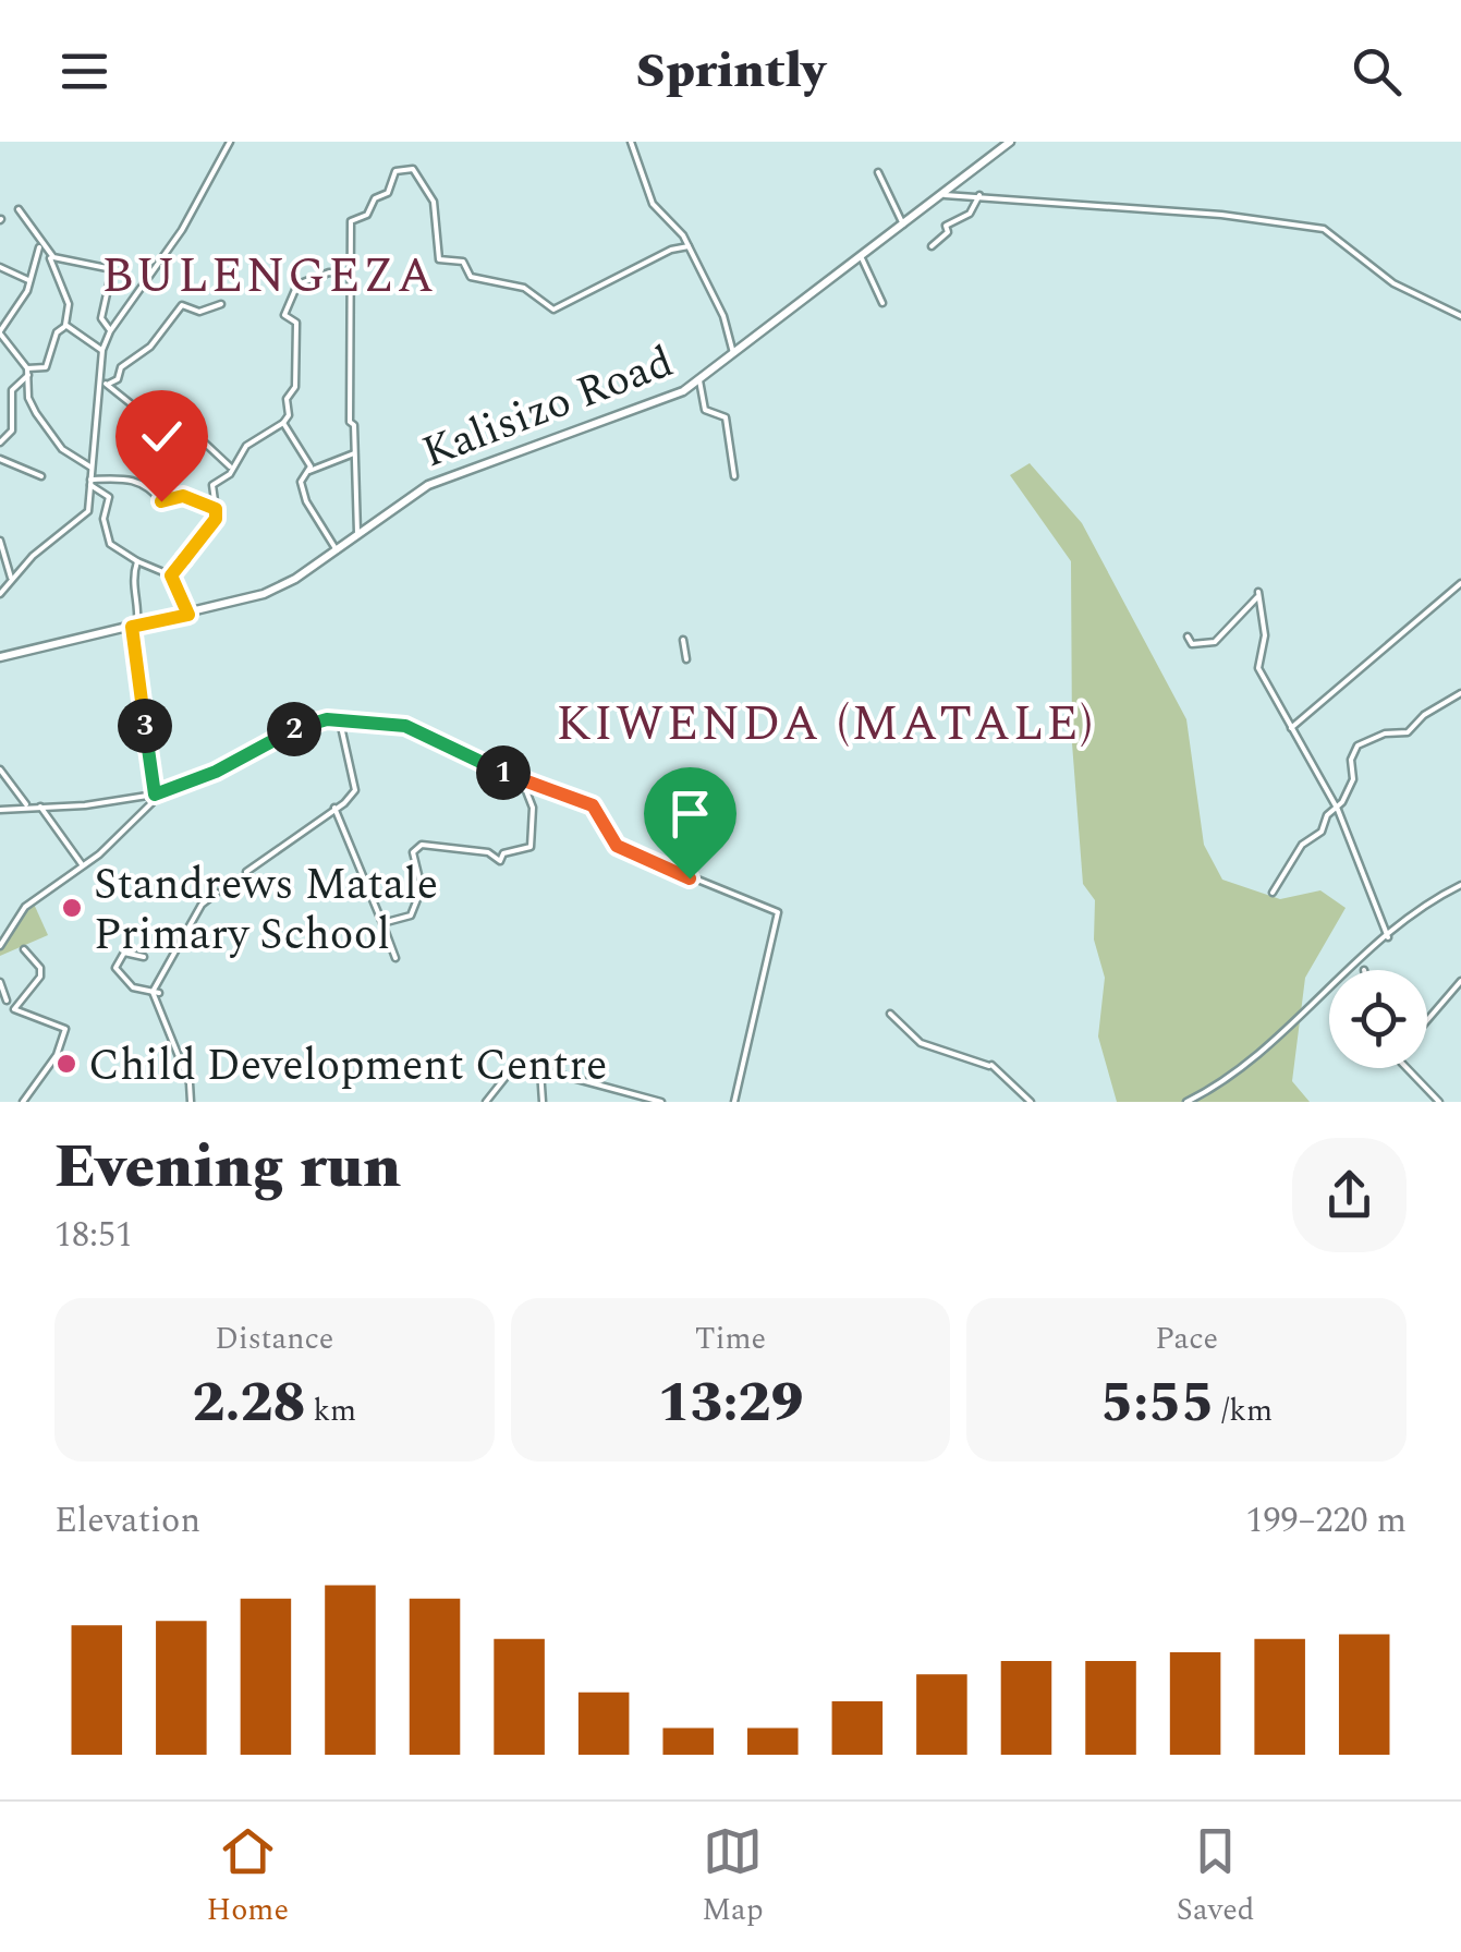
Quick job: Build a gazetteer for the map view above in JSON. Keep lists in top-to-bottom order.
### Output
{
  "streets": {
    "street": ["Kalisizo Road"]
  },
  "districts": ["BULENGEZA", "KIWENDA (MATALE)"],
  "places": ["Standrews Matale Primary School", "Child Development Centre"],
  "page": {
    "header": "Sprintly",
    "pins": ["3", "2", "1"],
    "heading": ["Evening run", "18:51"],
    "stats": [
      ["Distance", "2.28 km"],
      ["Time", "13:29"],
      ["Pace", "5:55 /km"]
    ],
    "chart": ["Elevation", "199–220 m"],
    "tabs": ["Home", "Map", "Saved"]
  }
}
